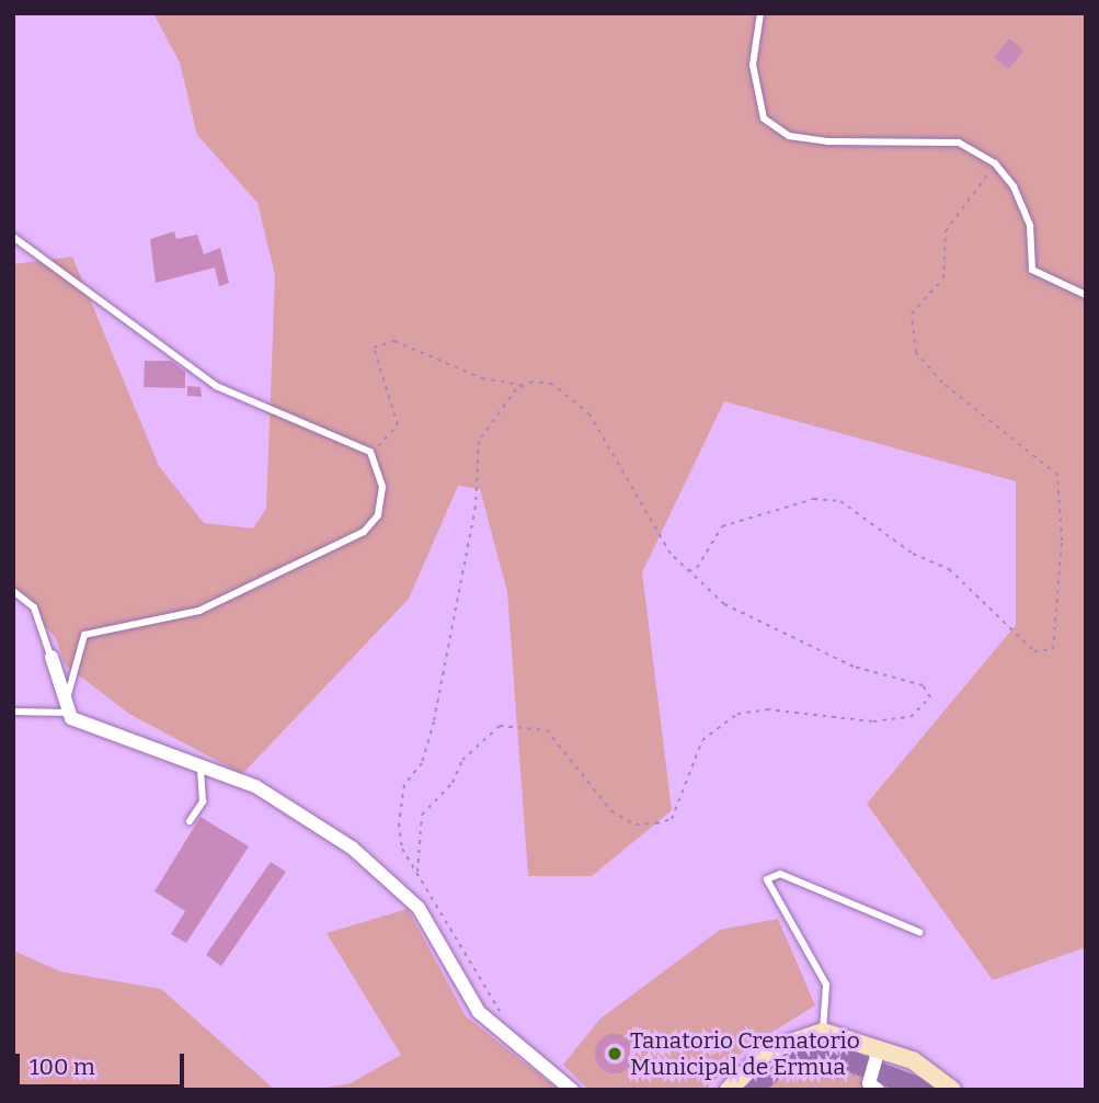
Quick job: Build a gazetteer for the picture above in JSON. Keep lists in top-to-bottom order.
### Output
{
  "places": ["Tanatorio Crematorio Municipal de Ermua"],
  "scale_bar": "100 m"
}
